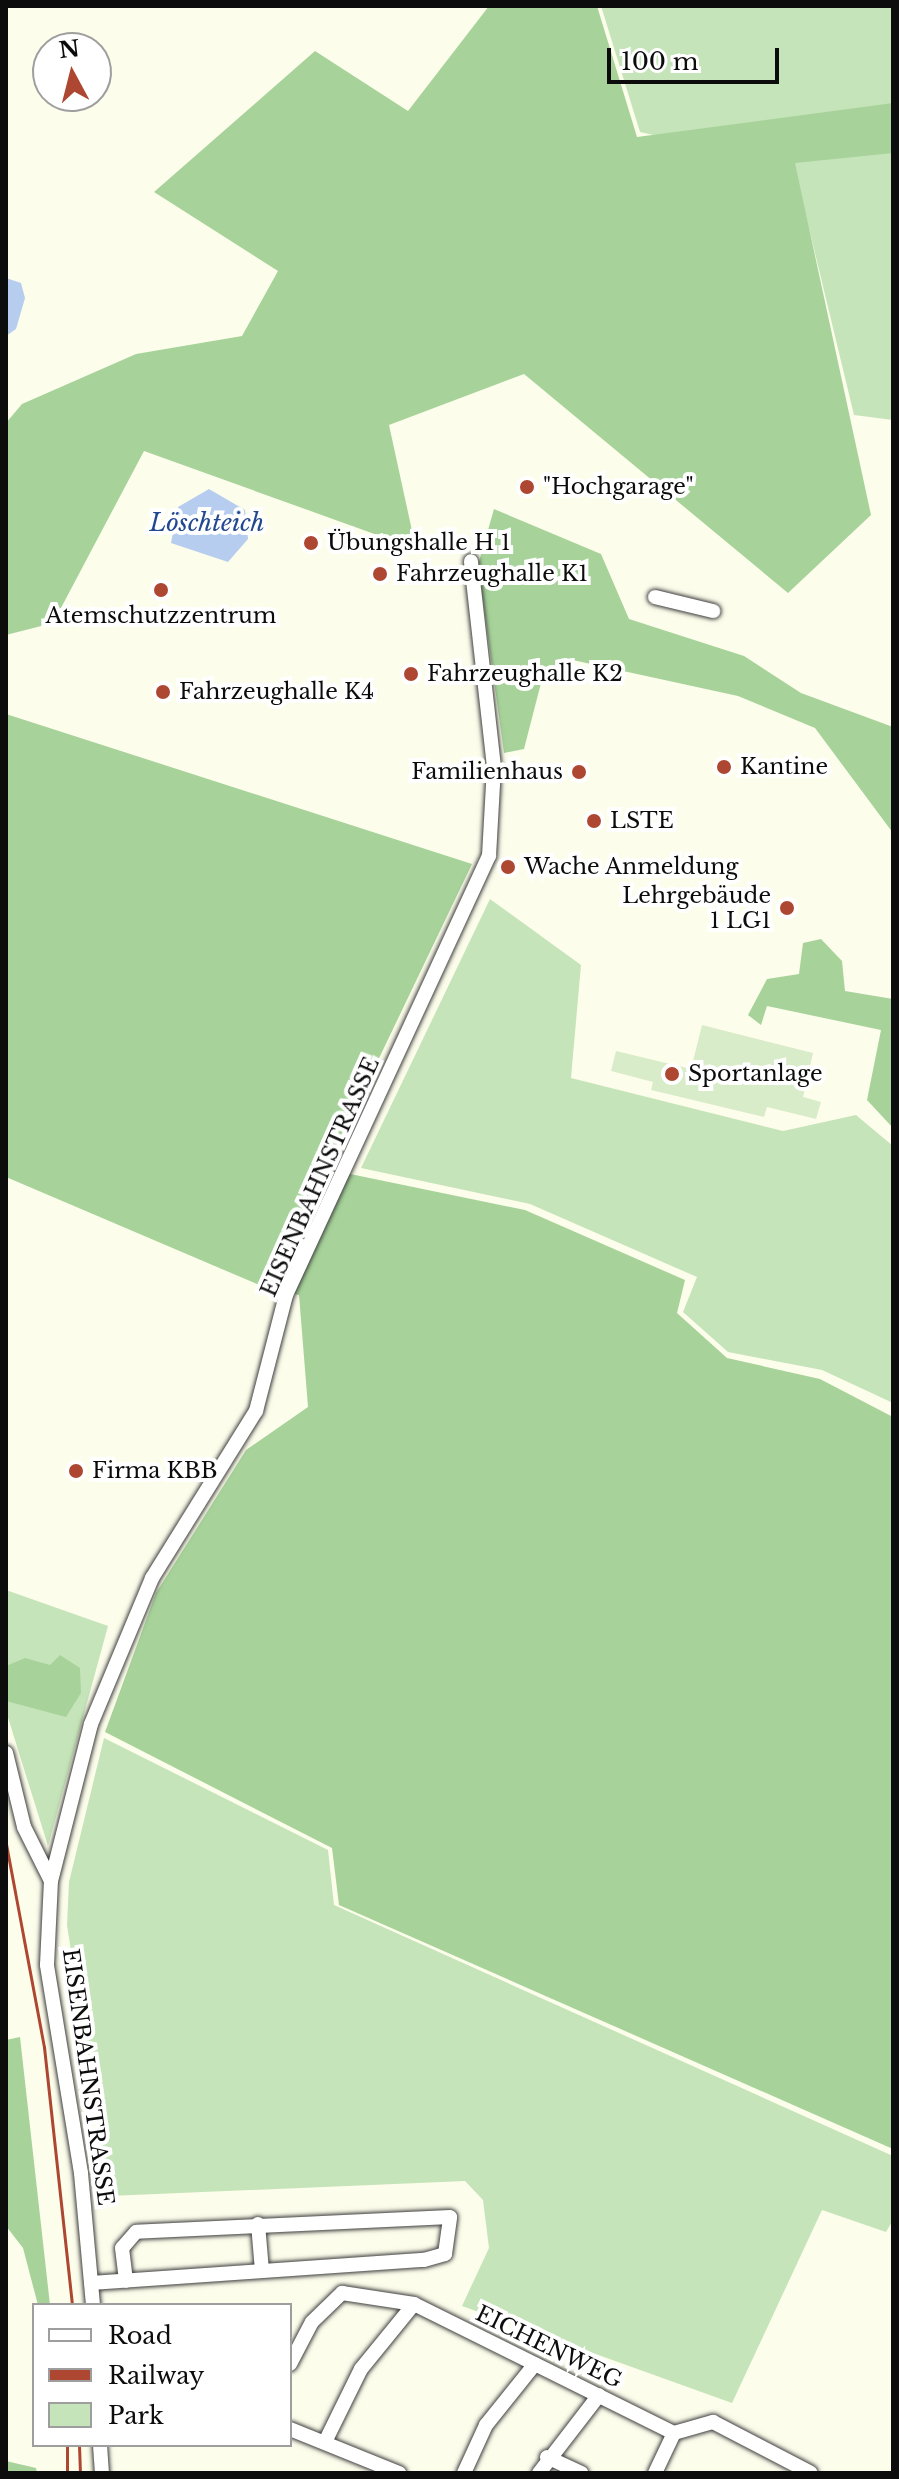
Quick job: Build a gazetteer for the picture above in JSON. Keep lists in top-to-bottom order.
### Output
{
  "streets": {
    "street": ["EISENBAHNSTRASSE", "EICHENWEG"]
  },
  "water": ["Löschteich"],
  "places": [
    "\"Hochgarage\"",
    "Übungshalle H 1",
    "Fahrzeughalle K1",
    "Atemschutzzentrum",
    "Fahrzeughalle K2",
    "Fahrzeughalle K4",
    "Kantine",
    "Familienhaus",
    "LSTE",
    "Wache Anmeldung",
    "Lehrgebäude 1 LG1",
    "Sportanlage",
    "Firma KBB"
  ],
  "legend": ["Road", "Railway", "Park"],
  "scale_bar": "100 m",
  "north": "top"
}
